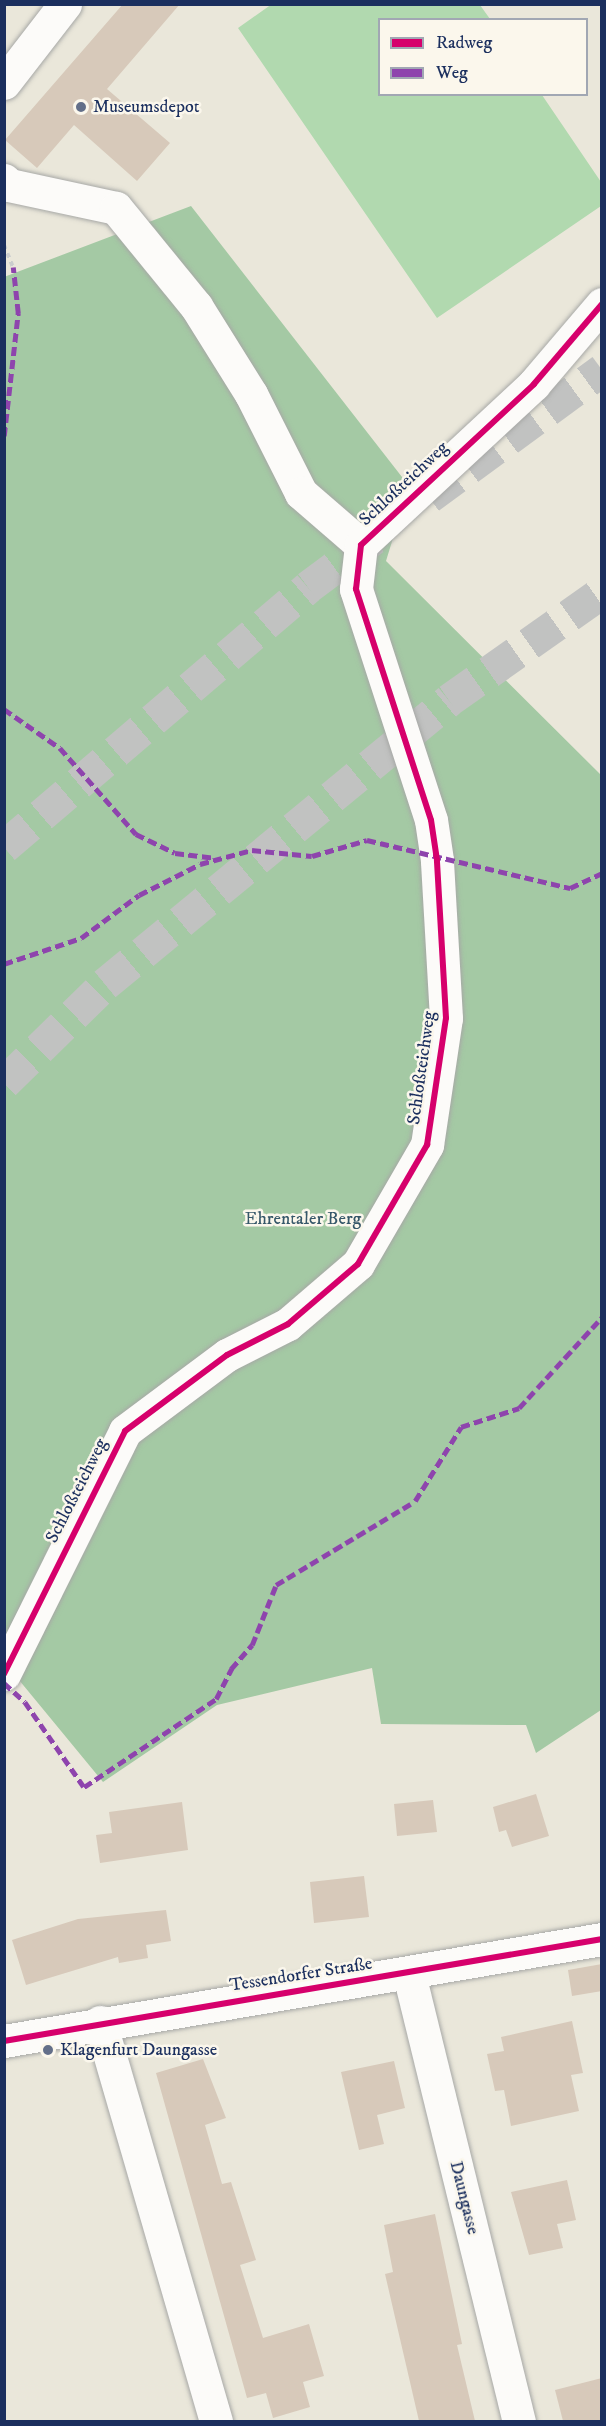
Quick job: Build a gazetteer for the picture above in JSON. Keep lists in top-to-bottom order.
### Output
{
  "streets": {
    "street": ["Schloßteichweg", "Tessendorfer Straße", "Daungasse"]
  },
  "crossings": [
    ["Tessendorfer Straße", "Daungasse"]
  ],
  "parks": ["Ehrentaler Berg"],
  "places": ["Museumsdepot", "Klagenfurt Daungasse"],
  "legend": ["Radweg", "Weg"]
}
